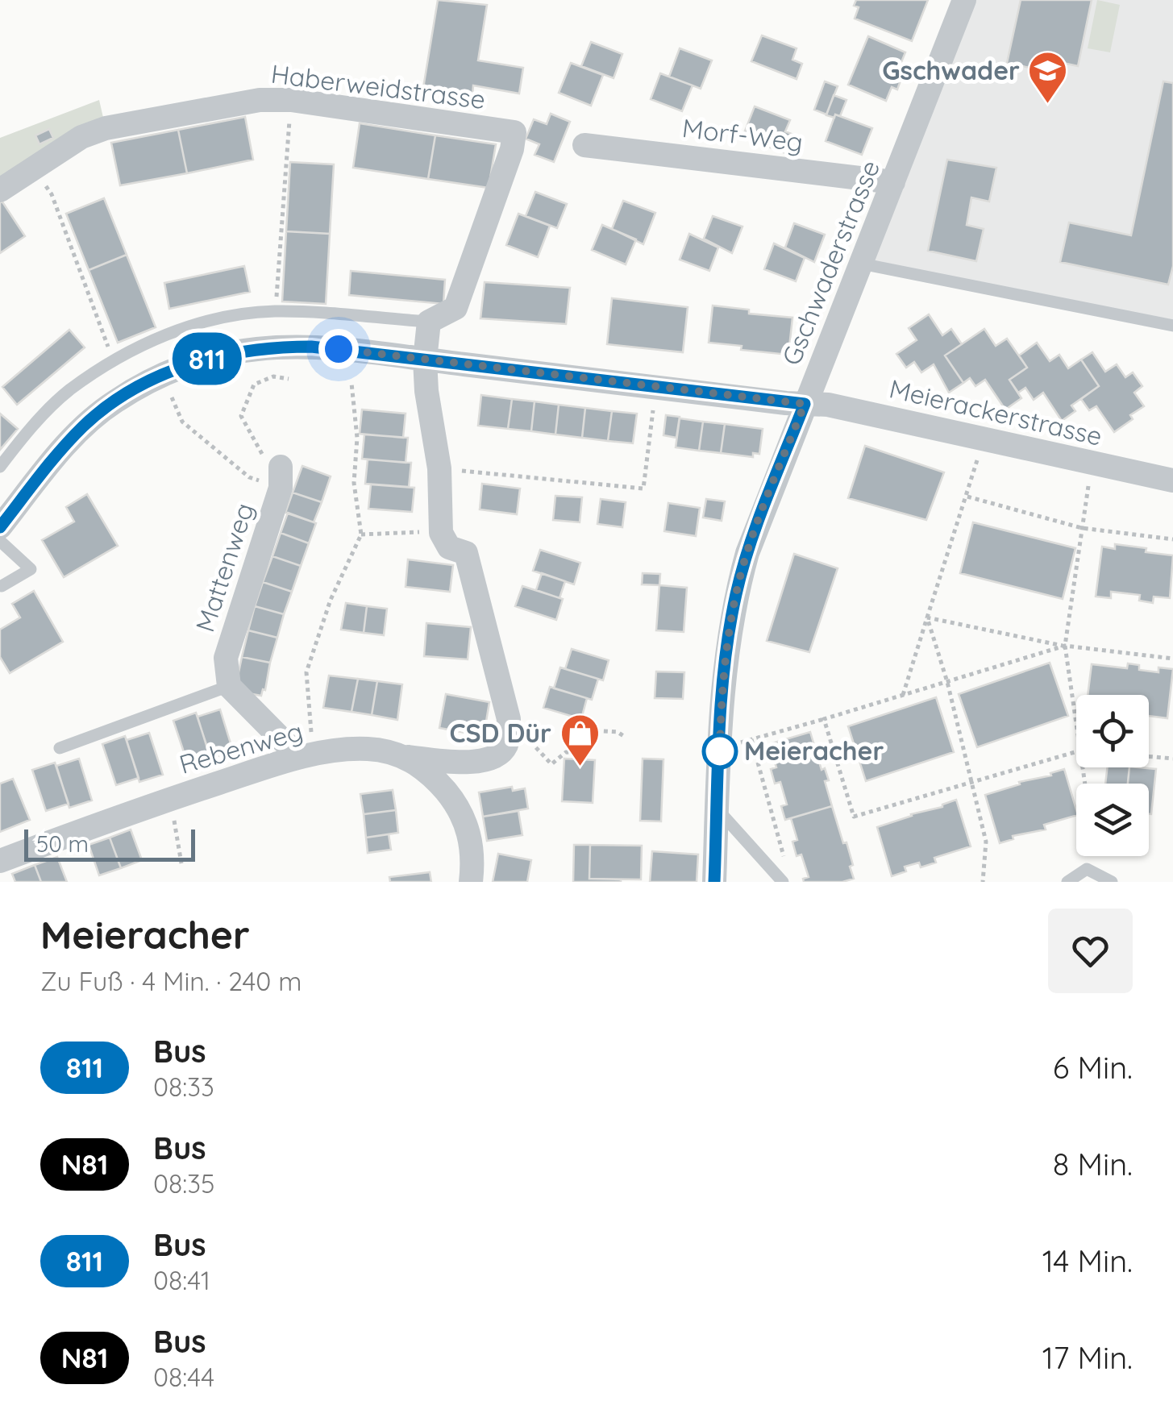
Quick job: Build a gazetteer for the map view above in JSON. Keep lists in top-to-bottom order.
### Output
{
  "streets": {
    "street": [
      "Haberweidstrasse",
      "Morf-Weg",
      "Gschwaderstrasse",
      "Meierackerstrasse",
      "Mattenweg",
      "Rebenweg"
    ]
  },
  "crossings": [
    ["Morf-Weg", "Gschwaderstrasse"],
    ["Gschwaderstrasse", "Meierackerstrasse"]
  ],
  "places": {
    "school or university": ["Gschwader"],
    "other": ["Meieracher"],
    "shop": ["CSD Dür"]
  },
  "lines": ["bus line 811"],
  "scale_bar": "50 m",
  "page": {
    "on_map": "811",
    "scale": "50 m",
    "heading": ["Meieracher", "Zu Fuß · 4 Min. · 240 m"],
    "list": [
      {
        "mark": "811",
        "name": "Bus",
        "note": "08:33",
        "value": "6 Min."
      },
      {
        "mark": "N81",
        "name": "Bus",
        "note": "08:35",
        "value": "8 Min."
      },
      {
        "mark": "811",
        "name": "Bus",
        "note": "08:41",
        "value": "14 Min."
      },
      {
        "mark": "N81",
        "name": "Bus",
        "note": "08:44",
        "value": "17 Min."
      }
    ]
  }
}
